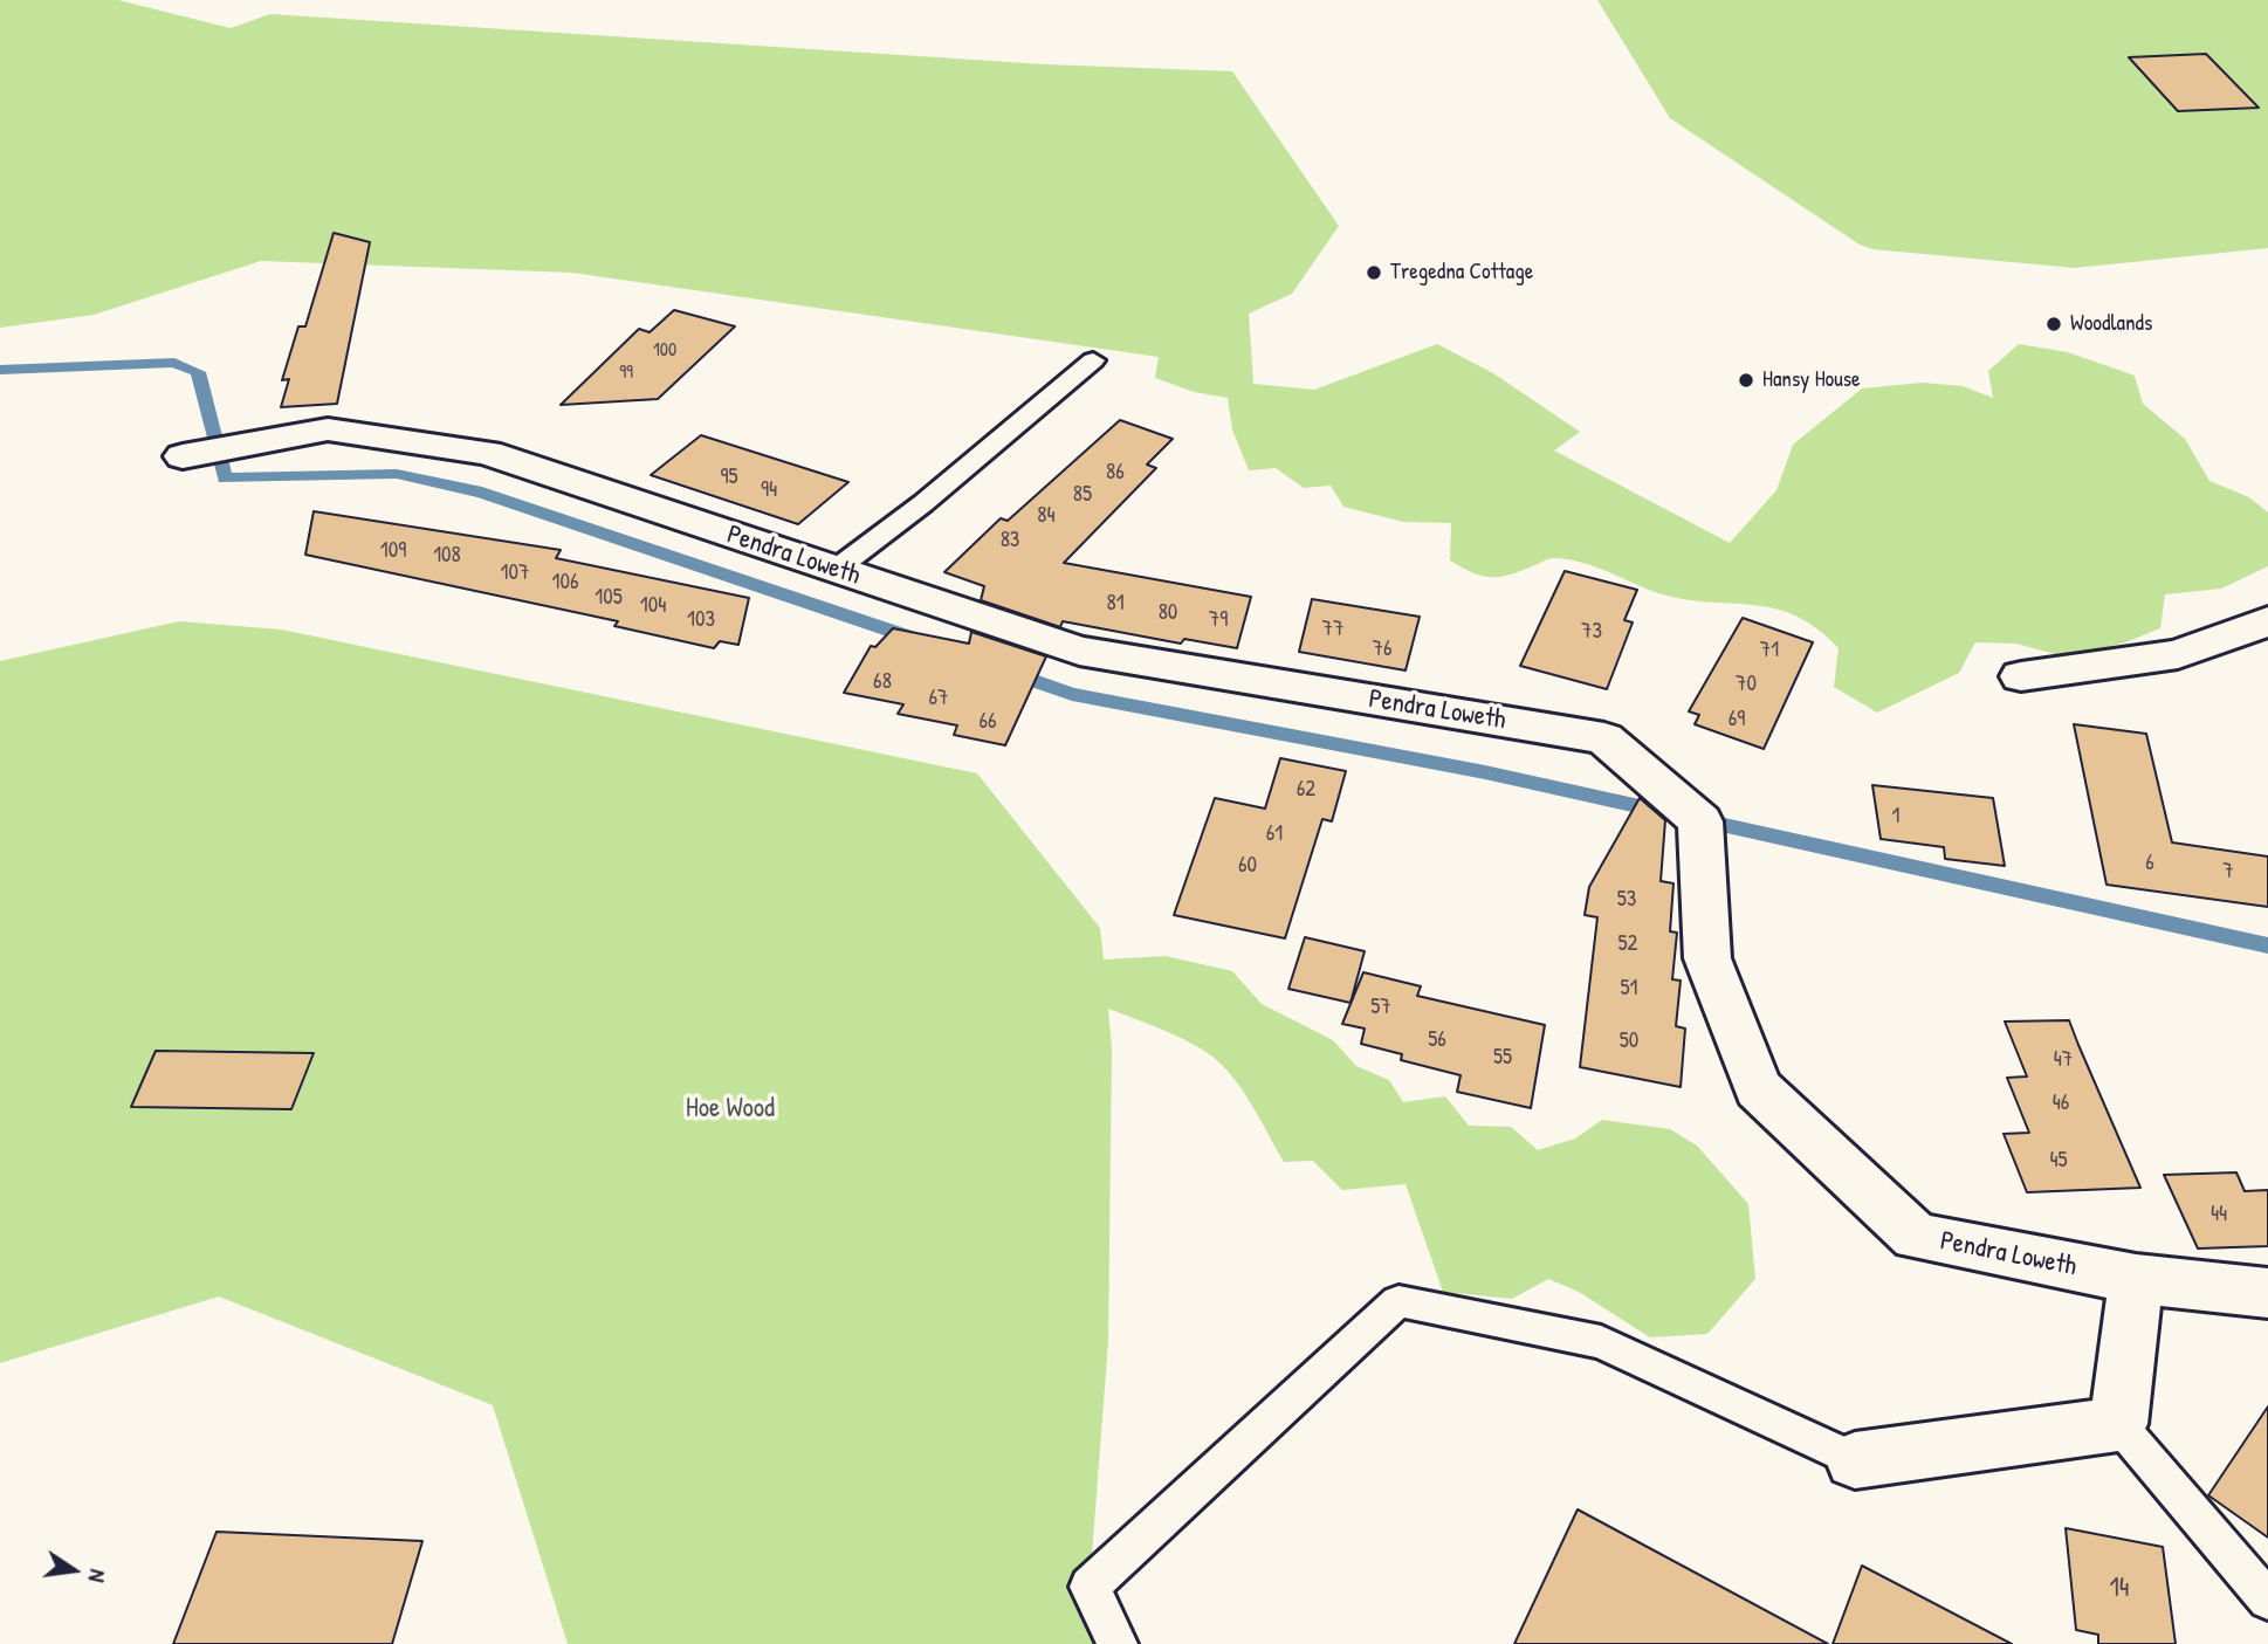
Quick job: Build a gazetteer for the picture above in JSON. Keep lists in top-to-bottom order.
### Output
{
  "streets": {
    "street": ["Pendra Loweth"]
  },
  "parks": ["Hoe Wood"],
  "places": ["Tregedna Cottage", "Woodlands", "Hansy House"],
  "house_numbers": [
    "100",
    "99",
    "86",
    "95",
    "94",
    "85",
    "84",
    "83",
    "109",
    "108",
    "107",
    "106",
    "105",
    "81",
    "104",
    "80",
    "103",
    "79",
    "77",
    "73",
    "76",
    "71",
    "68",
    "70",
    "67",
    "69",
    "66",
    "62",
    "1",
    "61",
    "6",
    "60",
    "7",
    "53",
    "52",
    "51",
    "57",
    "56",
    "50",
    "55",
    "47",
    "46",
    "45",
    "44",
    "14"
  ],
  "north": "right"
}
